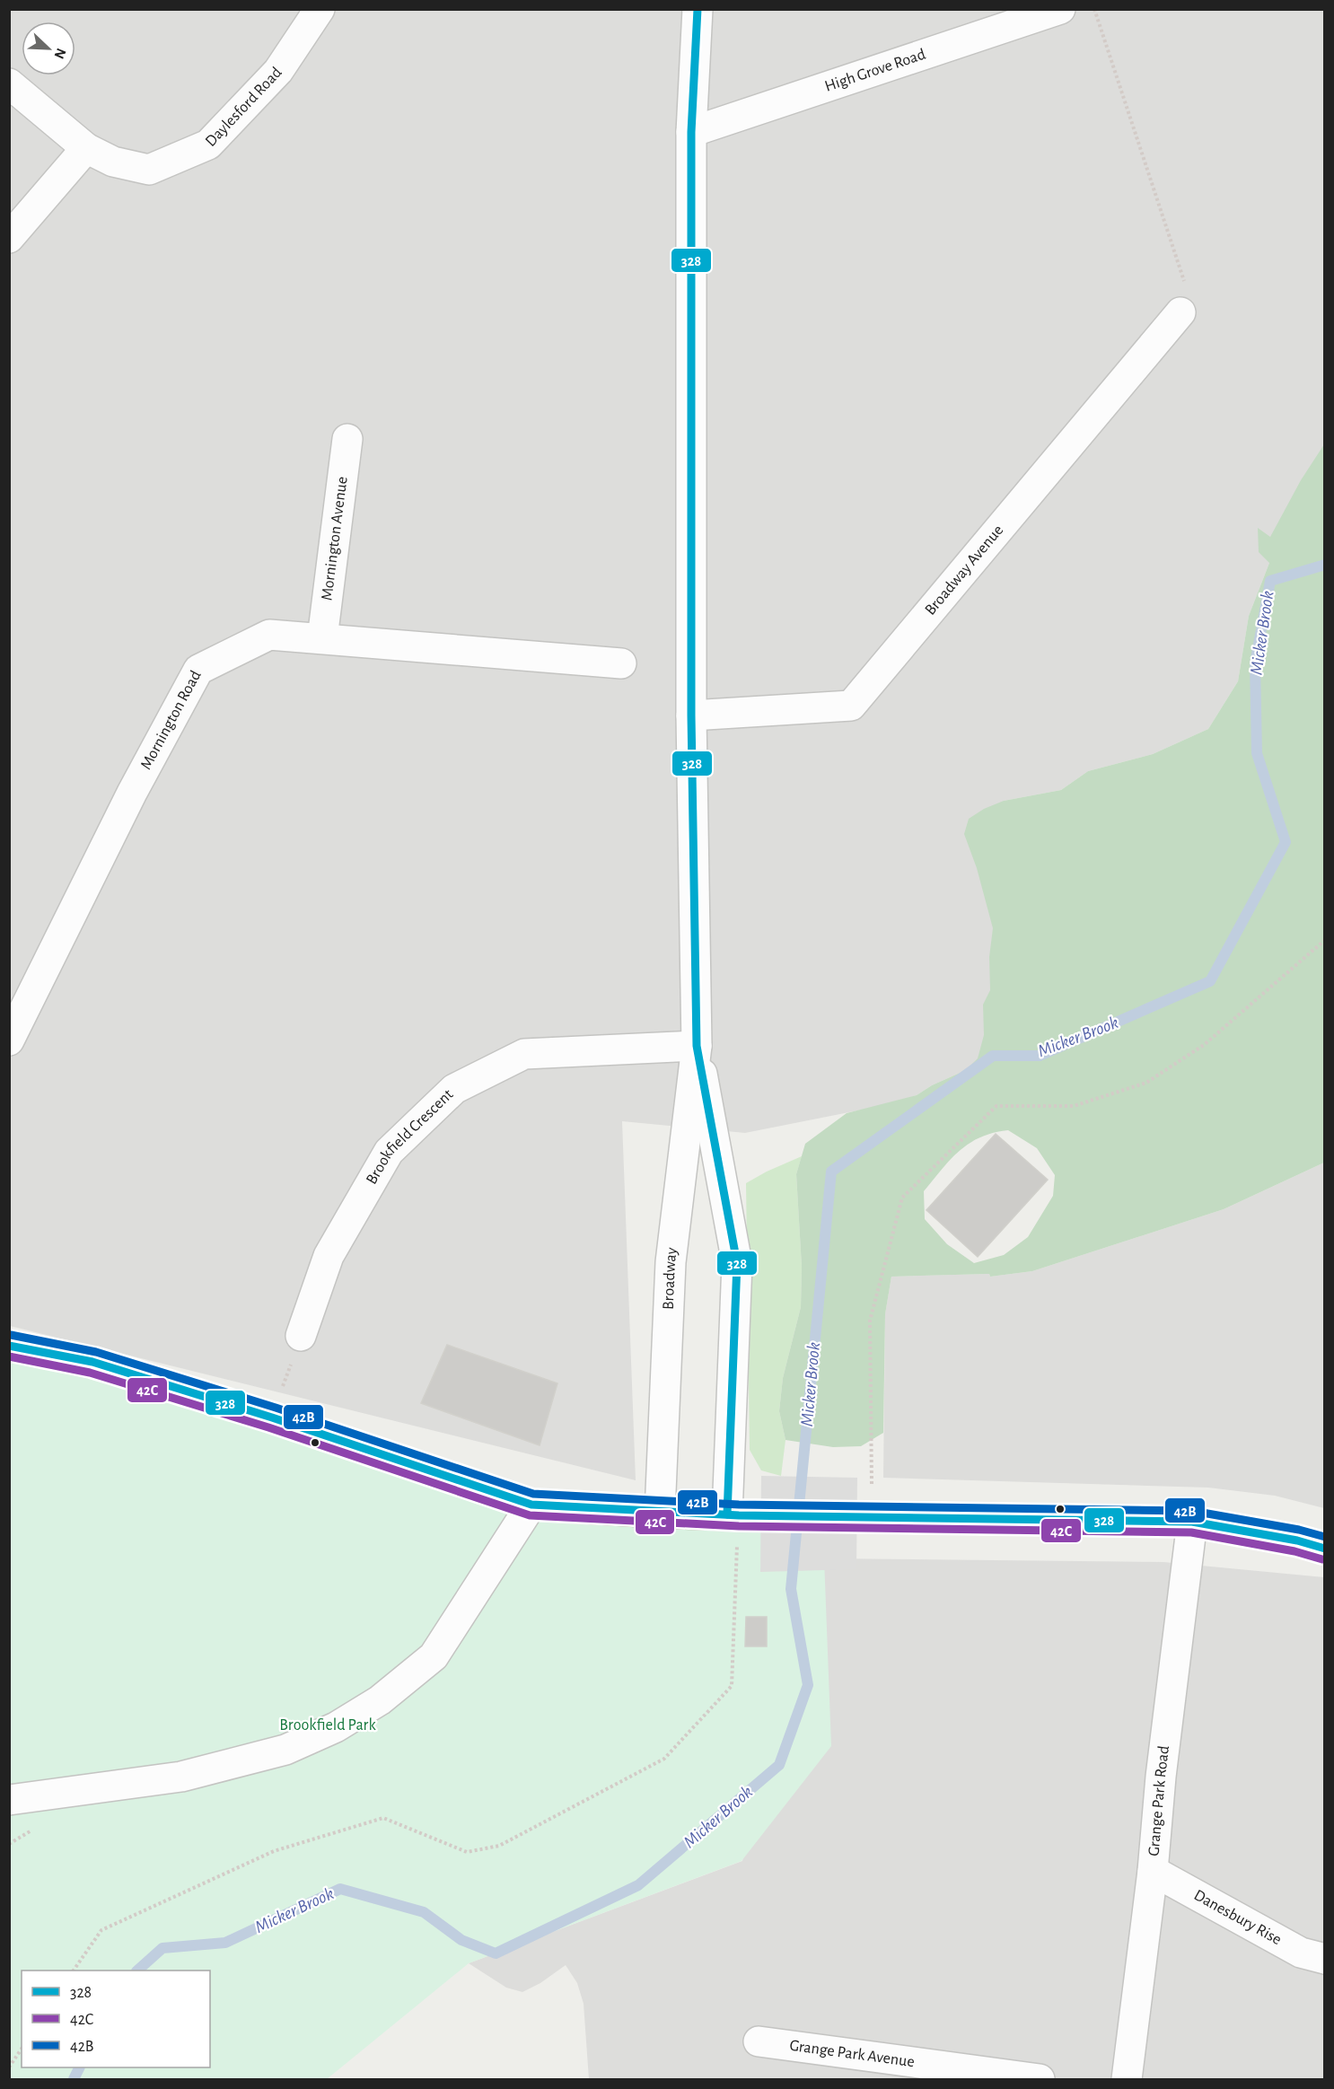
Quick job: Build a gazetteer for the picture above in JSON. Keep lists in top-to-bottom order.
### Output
{
  "streets": {
    "street": [
      "High Grove Road",
      "Daylesford Road",
      "Mornington Avenue",
      "Broadway Avenue",
      "Mornington Road",
      "Brookfield Crescent",
      "Broadway",
      "Grange Park Road",
      "Danesbury Rise",
      "Grange Park Avenue"
    ]
  },
  "crossings": [
    ["High Grove Road", "Broadway"],
    ["Mornington Avenue", "Mornington Road"],
    ["Broadway Avenue", "Broadway"],
    ["Brookfield Crescent", "Broadway"],
    ["Grange Park Road", "Danesbury Rise"]
  ],
  "water": ["Micker Brook"],
  "parks": ["Brookfield Park"],
  "lines": ["transit line 328", "transit line 42B", "transit line 42C"],
  "legend": ["328", "42C", "42B"],
  "north": "bottom right"
}
